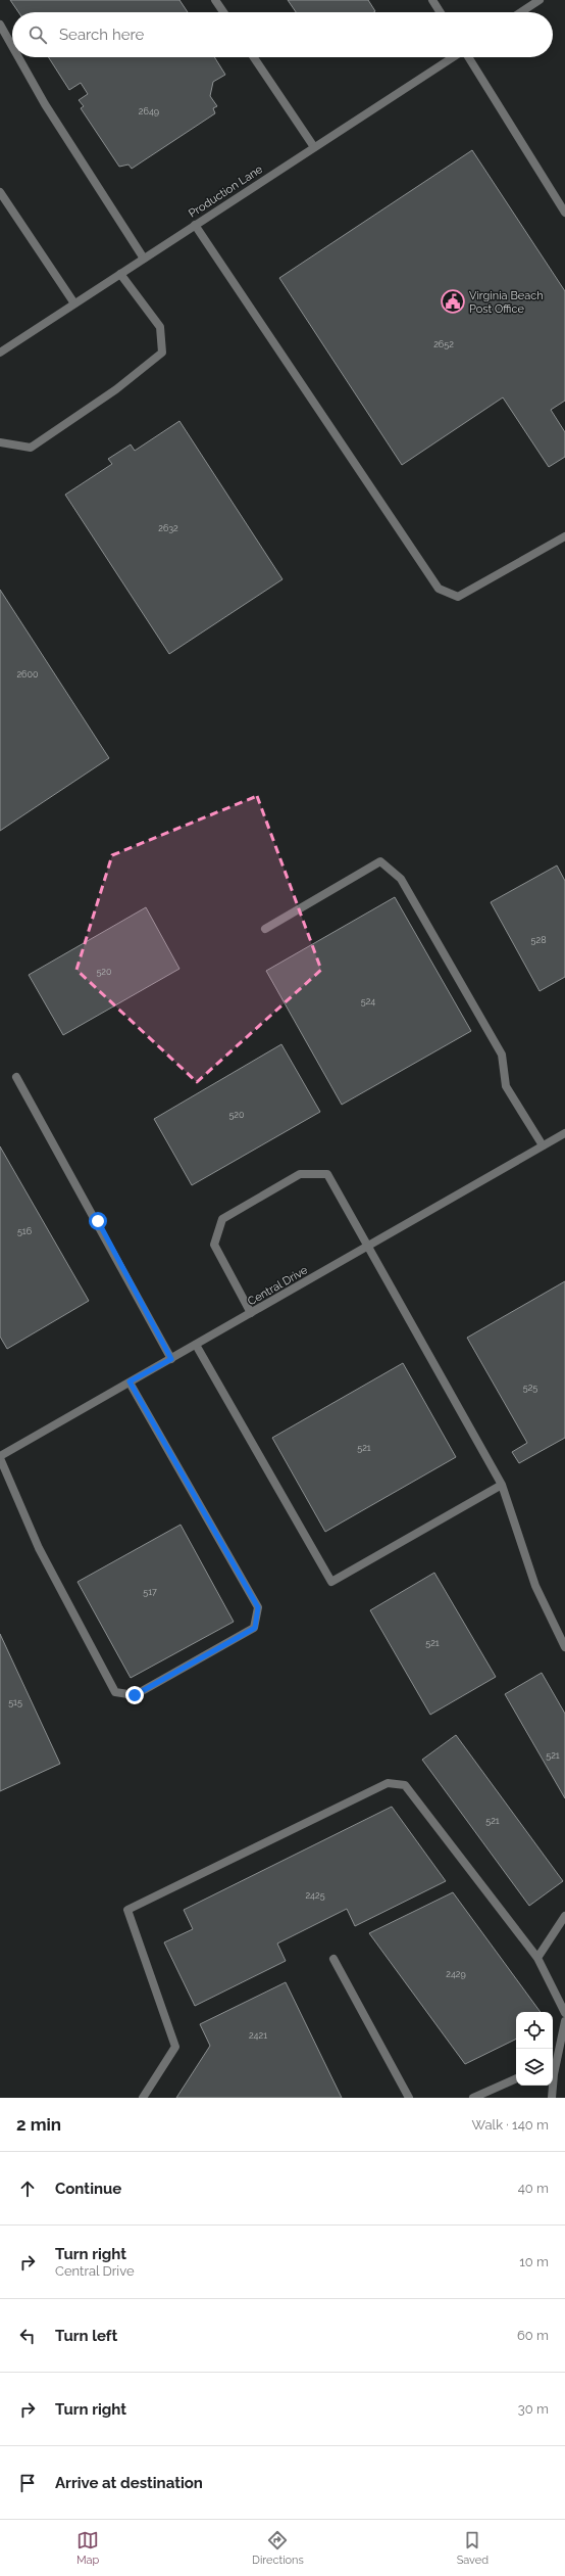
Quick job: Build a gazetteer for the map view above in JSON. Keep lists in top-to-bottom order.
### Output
{
  "streets": {
    "street": ["Production Lane", "Central Drive"]
  },
  "places": {
    "public building": ["Virginia Beach Post Office"]
  },
  "house_numbers": [
    "2649",
    "2652",
    "2632",
    "2600",
    "528",
    "520",
    "524",
    "520",
    "516",
    "525",
    "521",
    "517",
    "521",
    "515",
    "521",
    "521",
    "2425",
    "2429",
    "2421"
  ],
  "page": {
    "search": "Search here",
    "heading": ["2 min", "Walk · 140 m"],
    "list": [
      ["Continue", "40 m"],
      ["Turn right", "Central Drive", "10 m"],
      ["Turn left", "60 m"],
      ["Turn right", "30 m"],
      "Arrive at destination"
    ],
    "nav": ["Map", "Directions", "Saved"]
  }
}
